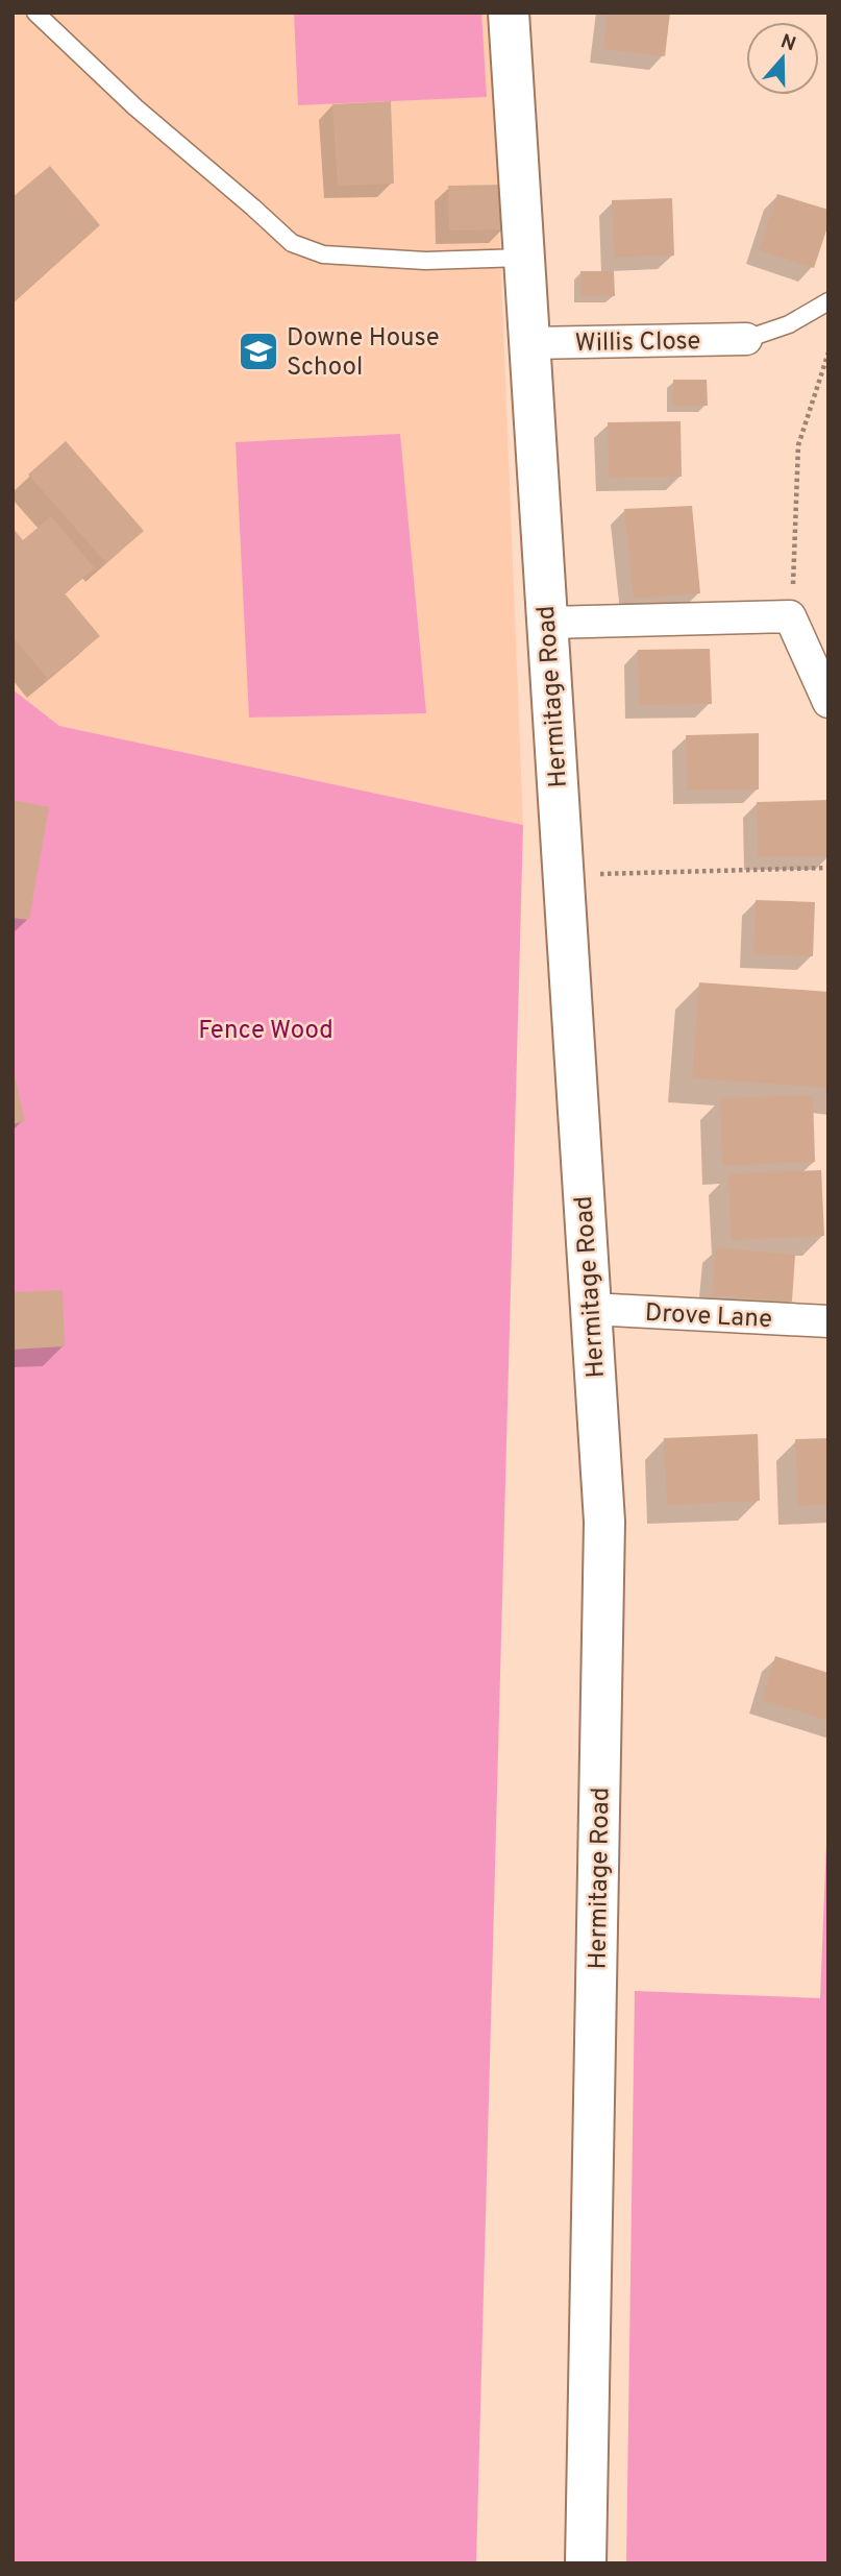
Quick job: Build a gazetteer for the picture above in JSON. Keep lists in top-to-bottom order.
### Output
{
  "streets": {
    "street": ["Willis Close", "Hermitage Road", "Drove Lane"]
  },
  "crossings": [
    ["Willis Close", "Hermitage Road"],
    ["Hermitage Road", "Drove Lane"]
  ],
  "parks": ["Fence Wood"],
  "places": {
    "school or university": ["Downe House School"]
  },
  "north": "top"
}
